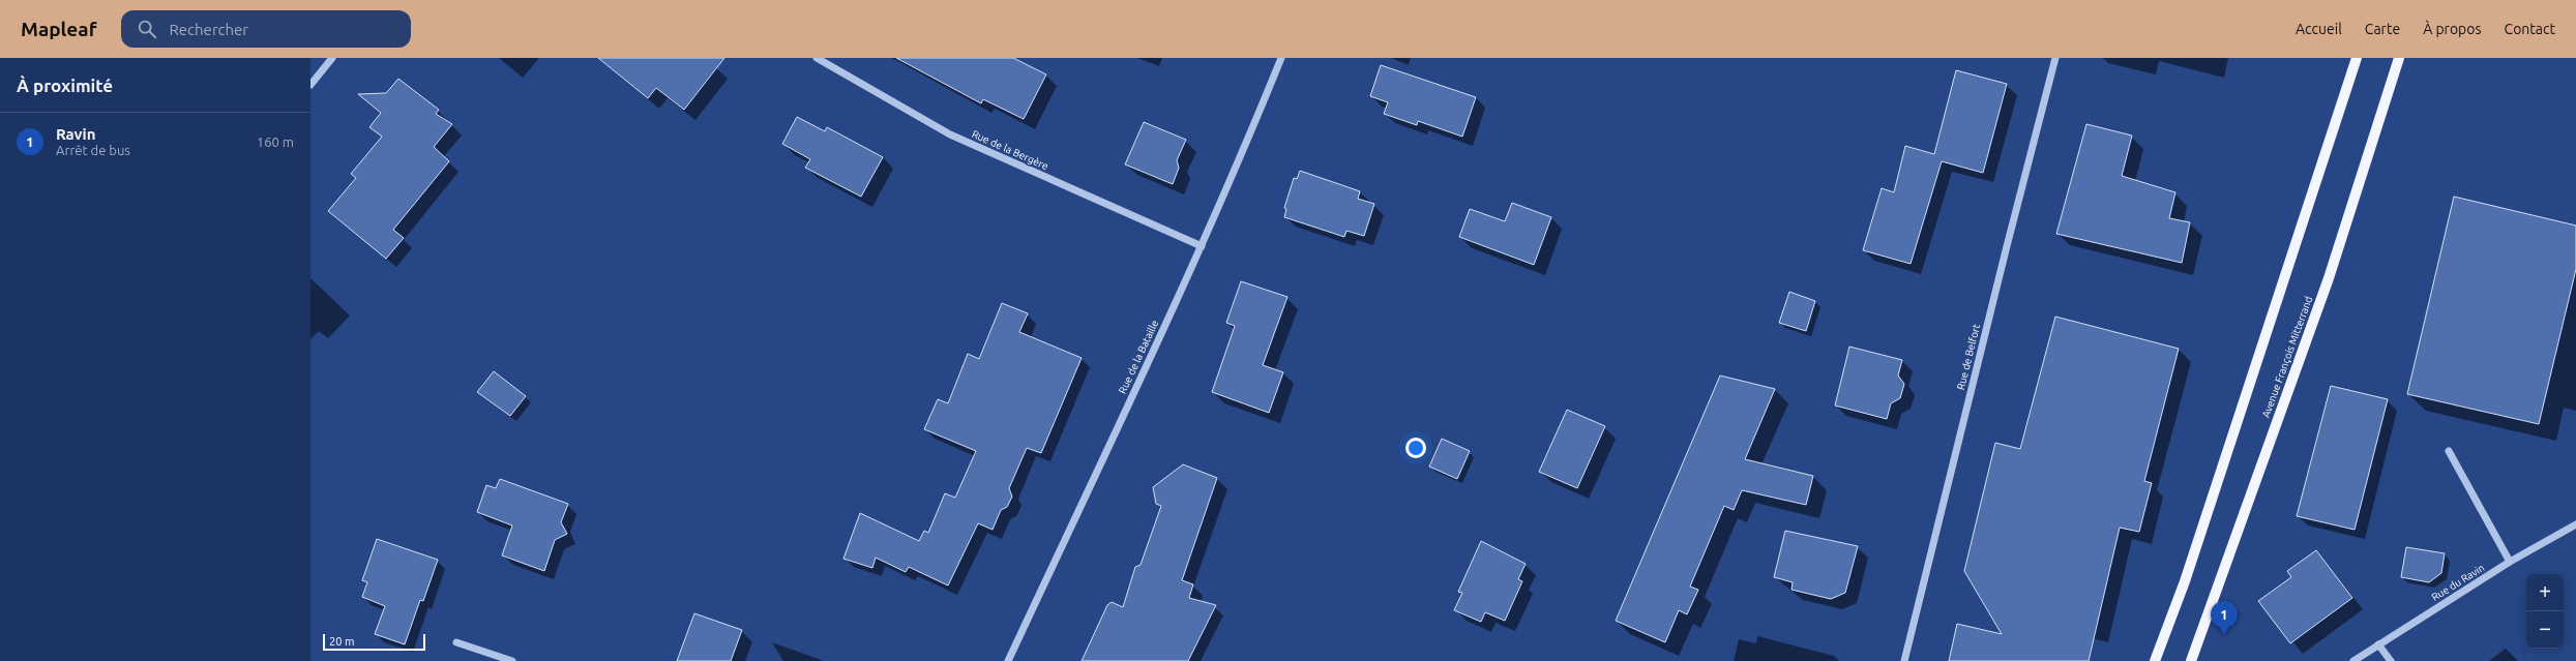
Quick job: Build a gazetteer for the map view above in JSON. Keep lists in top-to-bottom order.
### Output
{
  "streets": {
    "main road": ["Avenue François Mitterrand"],
    "street": [
      "Rue de la Bergère",
      "Rue de la Bataille",
      "Rue de Belfort",
      "Rue du Ravin"
    ]
  },
  "crossings": [
    ["Rue de la Bergère", "Rue de la Bataille"]
  ],
  "scale_bar": "20 m",
  "page": {
    "header": "Mapleaf",
    "search": "Rechercher",
    "nav": [
      "Accueil",
      "Carte",
      "À propos",
      "Contact"
    ],
    "heading": "À proximité",
    "list": [
      {
        "mark": "1",
        "name": "Ravin",
        "note": "Arrêt de bus",
        "value": "160 m"
      }
    ],
    "map_buttons": ["+", "−"],
    "pins": "1",
    "scale": "20 m"
  }
}
